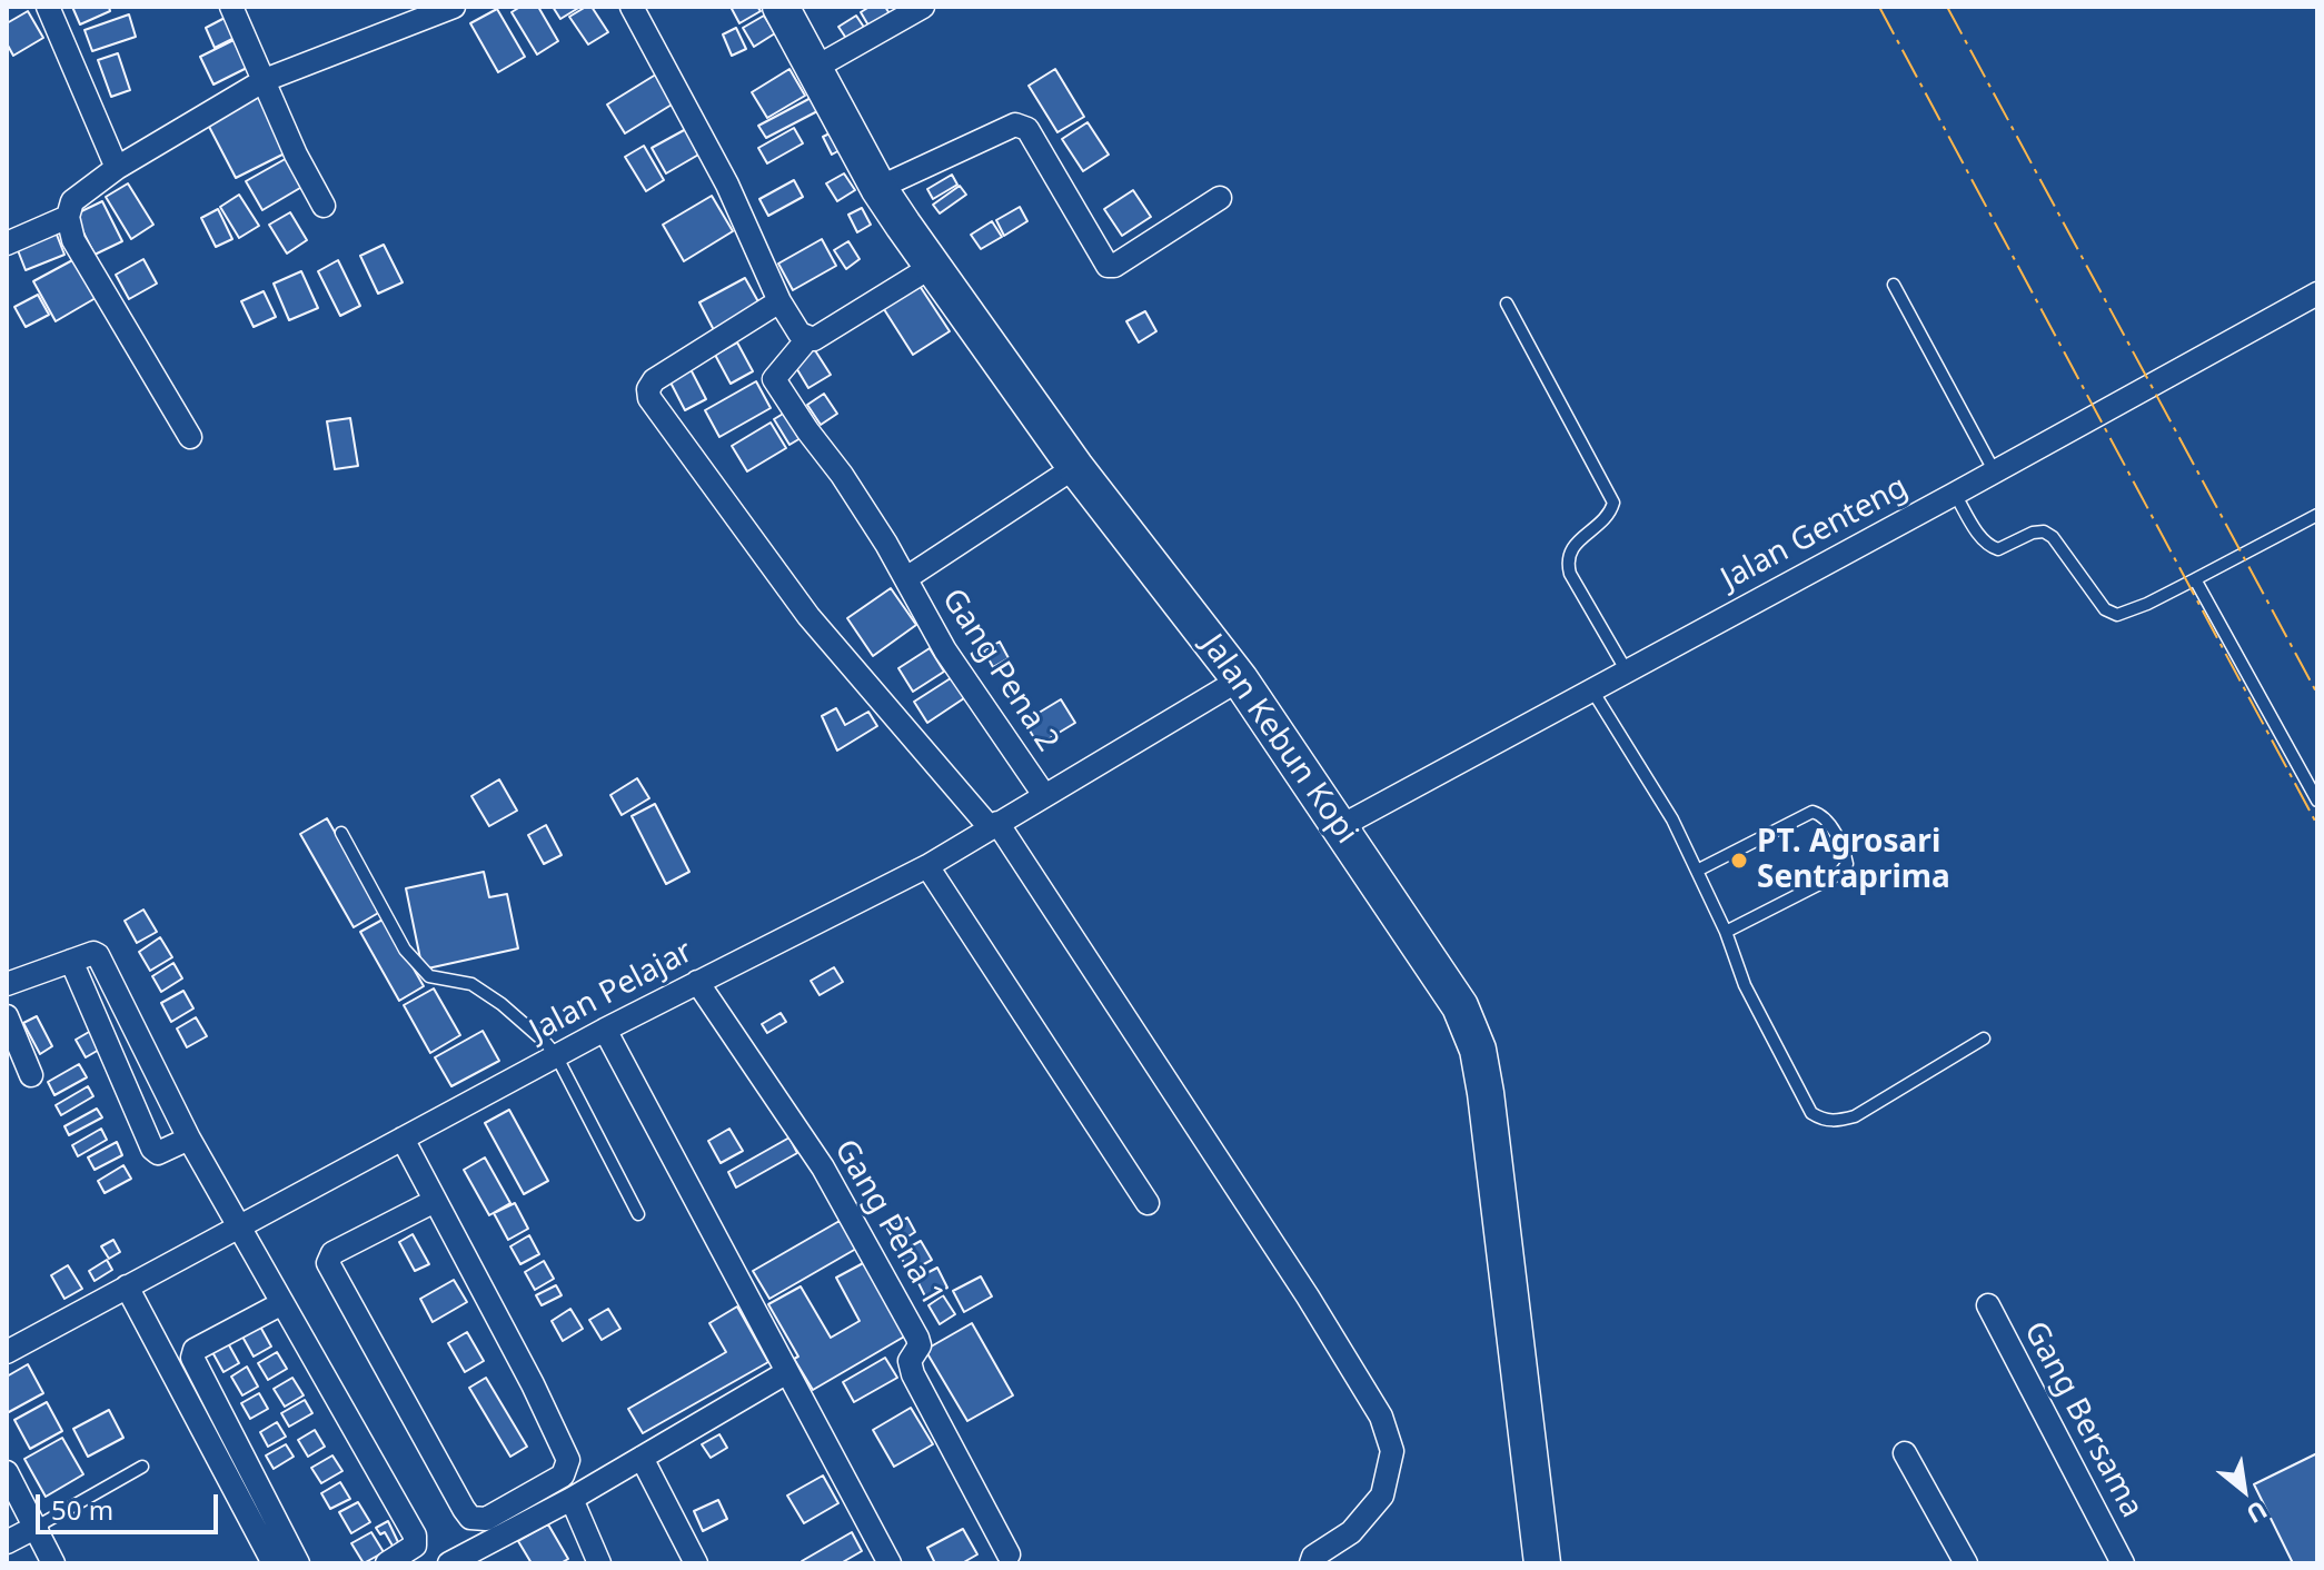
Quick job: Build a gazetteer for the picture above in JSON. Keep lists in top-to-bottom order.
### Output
{
  "streets": {
    "main road": ["Jalan Kebun Kopi"],
    "street": [
      "Jalan Genteng",
      "Gang Pena 2",
      "Jalan Pelajar",
      "Gang Pena 1",
      "Gang Bersama"
    ]
  },
  "crossings": [
    ["Jalan Genteng", "Jalan Kebun Kopi"],
    ["Gang Pena 2", "Jalan Pelajar"],
    ["Jalan Kebun Kopi", "Jalan Pelajar"],
    ["Jalan Pelajar", "Gang Pena 1"]
  ],
  "places": ["PT. Agrosari Sentraprima"],
  "scale_bar": "50 m",
  "north": "bottom right"
}
